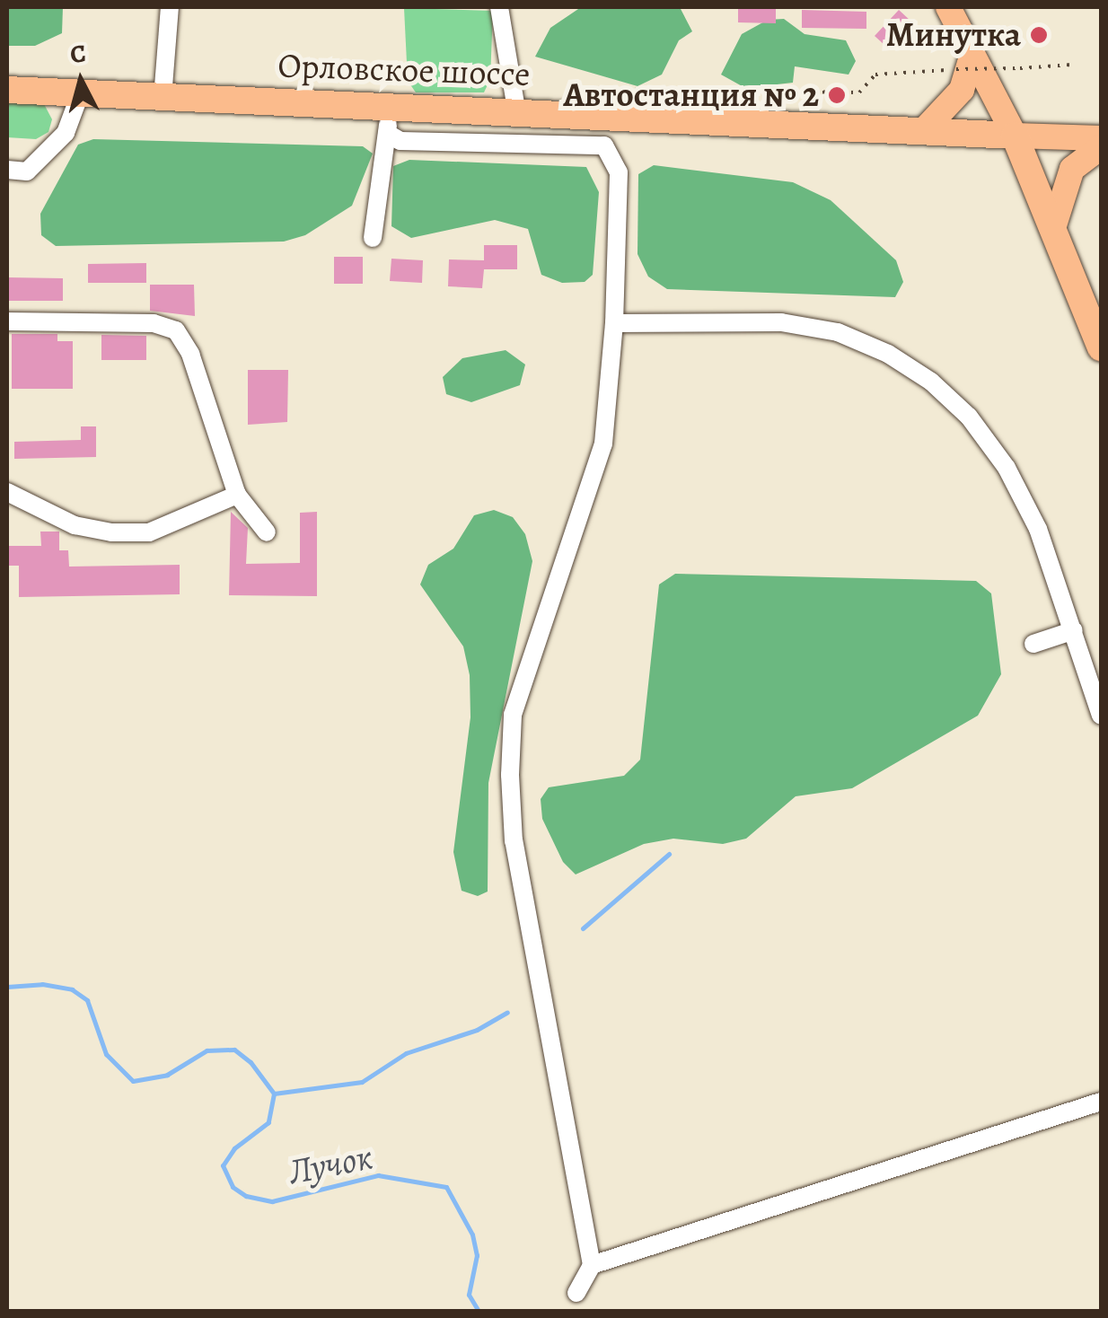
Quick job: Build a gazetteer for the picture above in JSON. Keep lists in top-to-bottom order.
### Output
{
  "streets": {
    "highway": ["Орловское шоссе"]
  },
  "water": ["Лучок"],
  "places": ["Минутка", "Автостанция № 2"],
  "north": "top"
}
